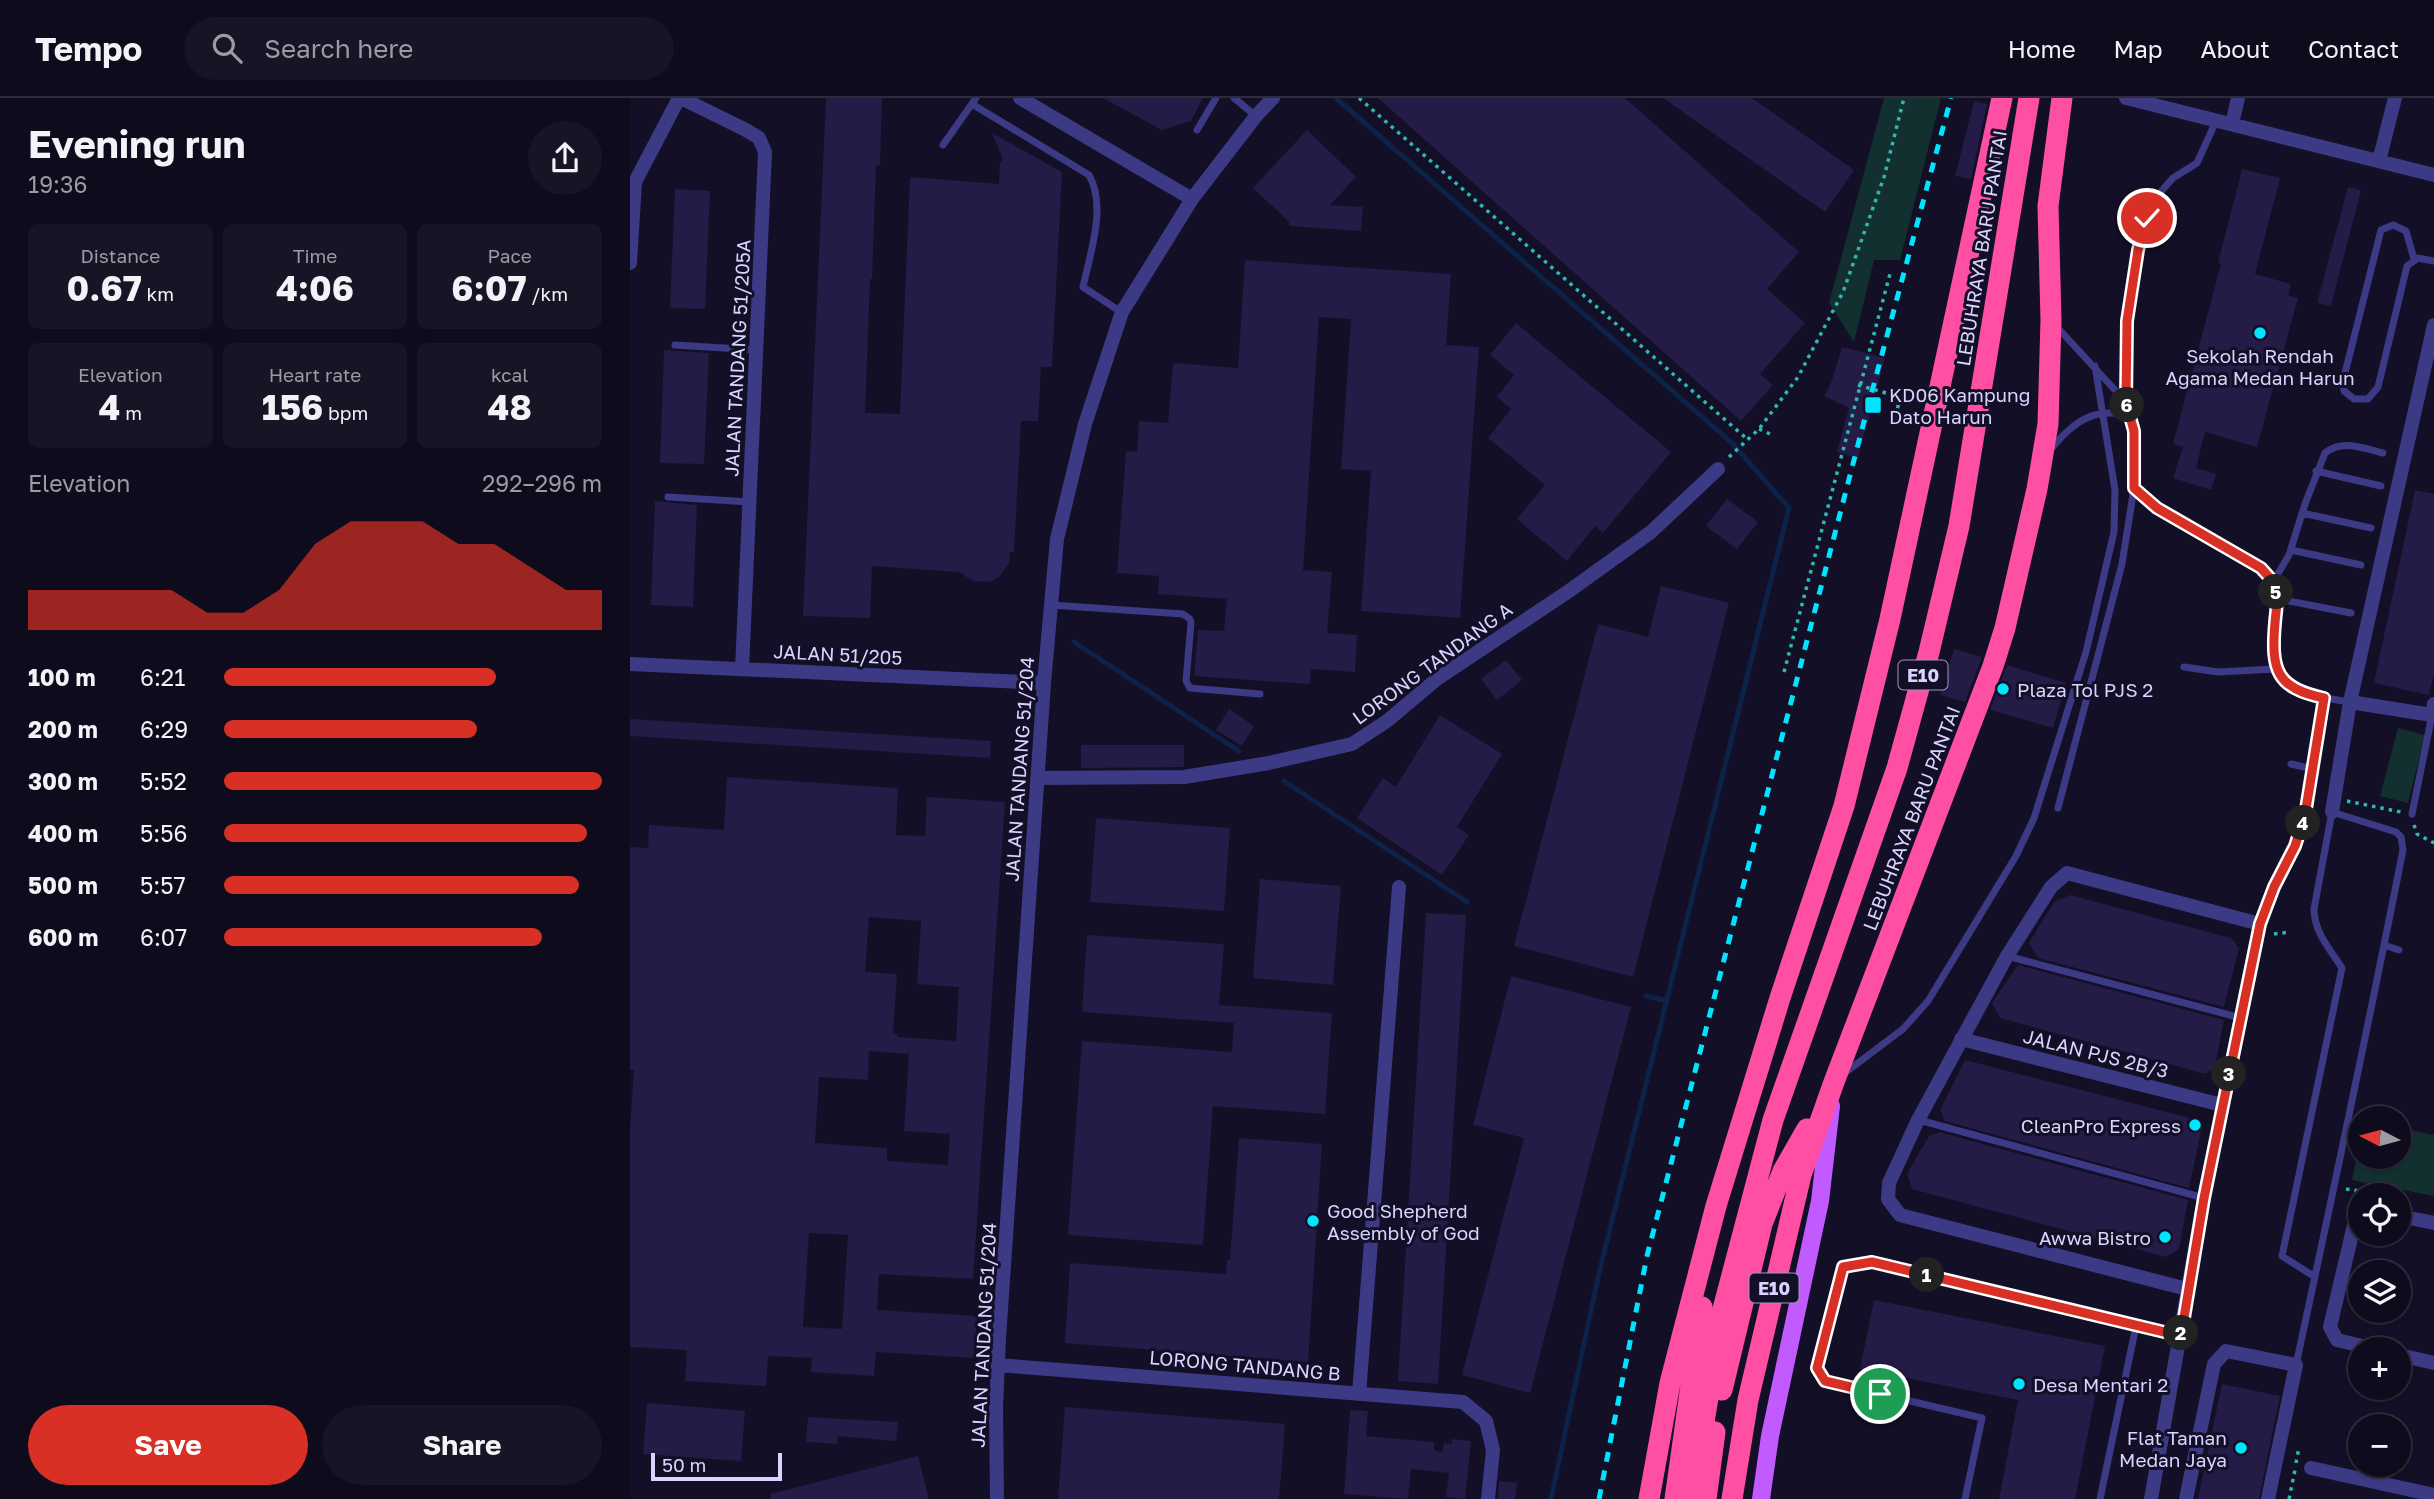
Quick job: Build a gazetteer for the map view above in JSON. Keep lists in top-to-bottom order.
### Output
{
  "streets": {
    "highway": ["LEBUHRAYA BARU PANTAI", "E10"],
    "street": [
      "JALAN TANDANG 51/205A",
      "JALAN 51/205",
      "LORONG TANDANG A",
      "JALAN TANDANG 51/204",
      "JALAN PJS 2B/3",
      "LORONG TANDANG B"
    ]
  },
  "crossings": [
    ["JALAN TANDANG 51/205A", "JALAN 51/205"],
    ["JALAN 51/205", "JALAN TANDANG 51/204"],
    ["LORONG TANDANG A", "JALAN TANDANG 51/204"],
    ["JALAN TANDANG 51/204", "LORONG TANDANG B"]
  ],
  "places": {
    "other": [
      "Sekolah Rendah Agama Medan Harun",
      "Plaza Tol PJS 2",
      "CleanPro Express",
      "Good Shepherd Assembly of God",
      "Awwa Bistro",
      "Desa Mentari 2",
      "Flat Taman Medan Jaya"
    ],
    "transit": ["KD06 Kampung Dato Harun"]
  },
  "scale_bar": "50 m",
  "north": "left",
  "page": {
    "header": "Tempo",
    "search": "Search here",
    "nav": [
      "Home",
      "Map",
      "About",
      "Contact"
    ],
    "heading": ["Evening run", "19:36"],
    "stats": [
      ["Distance", "0.67 km"],
      ["Time", "4:06"],
      ["Pace", "6:07 /km"],
      ["Elevation", "4 m"],
      ["Heart rate", "156 bpm"],
      ["kcal", "48"]
    ],
    "pins": [
      "6",
      "5",
      "4",
      "3",
      "1",
      "2"
    ],
    "chart": ["Elevation", "292–296 m"],
    "list": [
      {
        "name": "100 m",
        "note": "6:21"
      },
      {
        "name": "200 m",
        "note": "6:29"
      },
      {
        "name": "300 m",
        "note": "5:52"
      },
      {
        "name": "400 m",
        "note": "5:56"
      },
      {
        "name": "500 m",
        "note": "5:57"
      },
      {
        "name": "600 m",
        "note": "6:07"
      }
    ],
    "map_buttons": ["+", "−"],
    "buttons": ["Save", "Share"],
    "scale": "50 m"
  }
}
